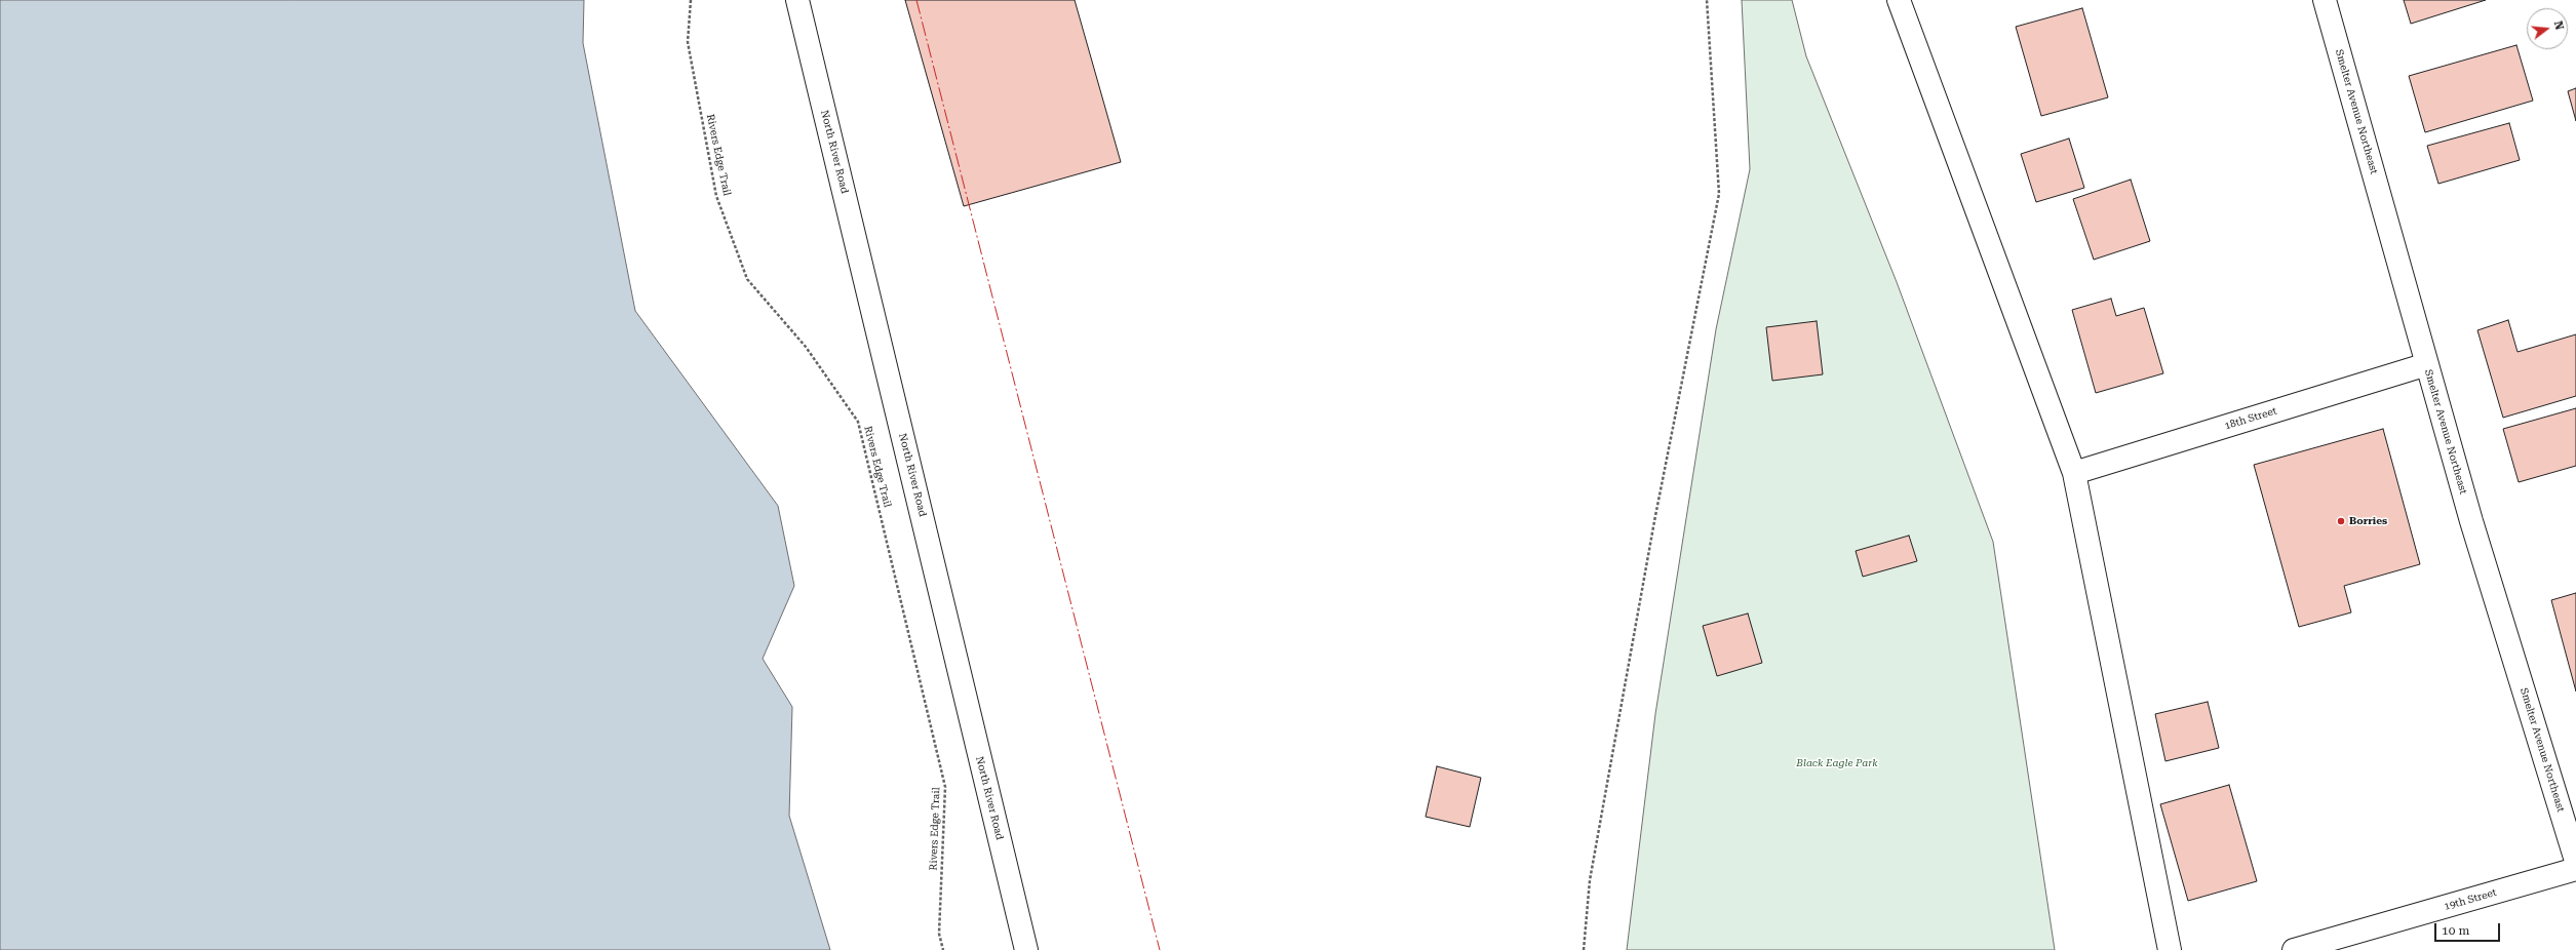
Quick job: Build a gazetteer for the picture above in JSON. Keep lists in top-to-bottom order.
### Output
{
  "streets": {
    "street": [
      "Smelter Avenue Northeast",
      "North River Road",
      "18th Street",
      "19th Street"
    ],
    "path": ["Rivers Edge Trail"]
  },
  "crossings": [
    ["Smelter Avenue Northeast", "18th Street"]
  ],
  "parks": ["Black Eagle Park"],
  "places": ["Borries"],
  "scale_bar": "10 m",
  "north": "right"
}
